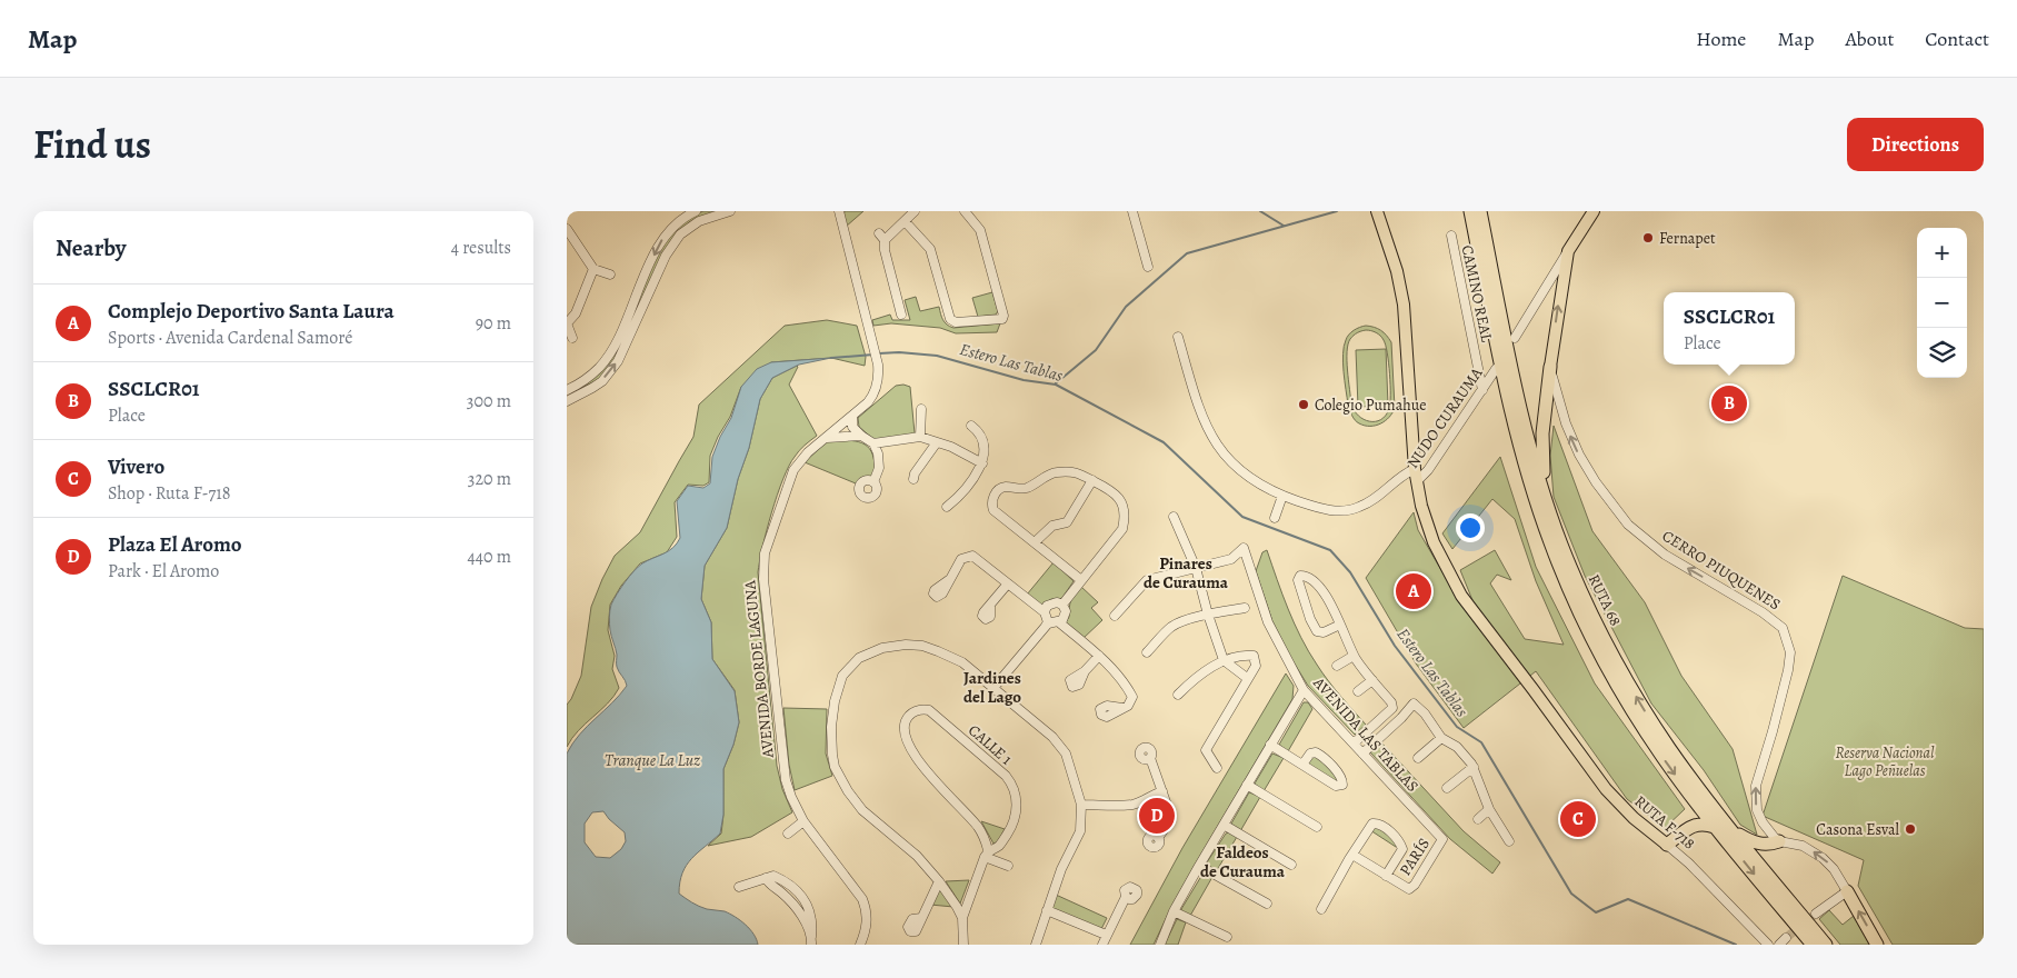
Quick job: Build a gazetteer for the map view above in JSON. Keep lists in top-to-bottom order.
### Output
{
  "streets": {
    "highway": ["RUTA 68"],
    "main road": ["CERRO PIUQUENES", "RUTA F-718"],
    "street": [
      "CAMINO REAL",
      "NUDO CURAUMA",
      "AVENIDA BORDE LAGUNA",
      "AVENIDA LAS TABLAS",
      "CALLE 1",
      "PARÍS"
    ]
  },
  "crossings": [
    ["CAMINO REAL", "NUDO CURAUMA"],
    ["NUDO CURAUMA", "RUTA F-718"],
    ["AVENIDA LAS TABLAS", "PARÍS"]
  ],
  "one_way": ["CERRO PIUQUENES"],
  "districts": ["Pinares de Curauma", "Jardines del Lago", "Faldeos de Curauma"],
  "water": ["Estero Las Tablas", "Tranque La Luz"],
  "parks": ["Reserva Nacional Lago Peñuelas"],
  "places": ["Fernapet", "Colegio Pumahue", "Casona Esval"],
  "page": {
    "header": "Map",
    "nav": [
      "Home",
      "Map",
      "About",
      "Contact"
    ],
    "title": "Find us",
    "buttons": "Directions",
    "heading": ["Nearby", "4 results"],
    "map_buttons": ["+", "−"],
    "list": [
      {
        "mark": "A",
        "name": "Complejo Deportivo Santa Laura",
        "note": "Sports · Avenida Cardenal Samoré",
        "value": "90 m"
      },
      {
        "mark": "B",
        "name": "SSCLCR01",
        "note": "Place",
        "value": "300 m"
      },
      {
        "mark": "C",
        "name": "Vivero",
        "note": "Shop · Ruta F-718",
        "value": "320 m"
      },
      {
        "mark": "D",
        "name": "Plaza El Aromo",
        "note": "Park · El Aromo",
        "value": "440 m"
      }
    ],
    "popup": ["SSCLCR01", "Place"],
    "pins": [
      "B",
      "A",
      "D",
      "C"
    ]
  }
}
